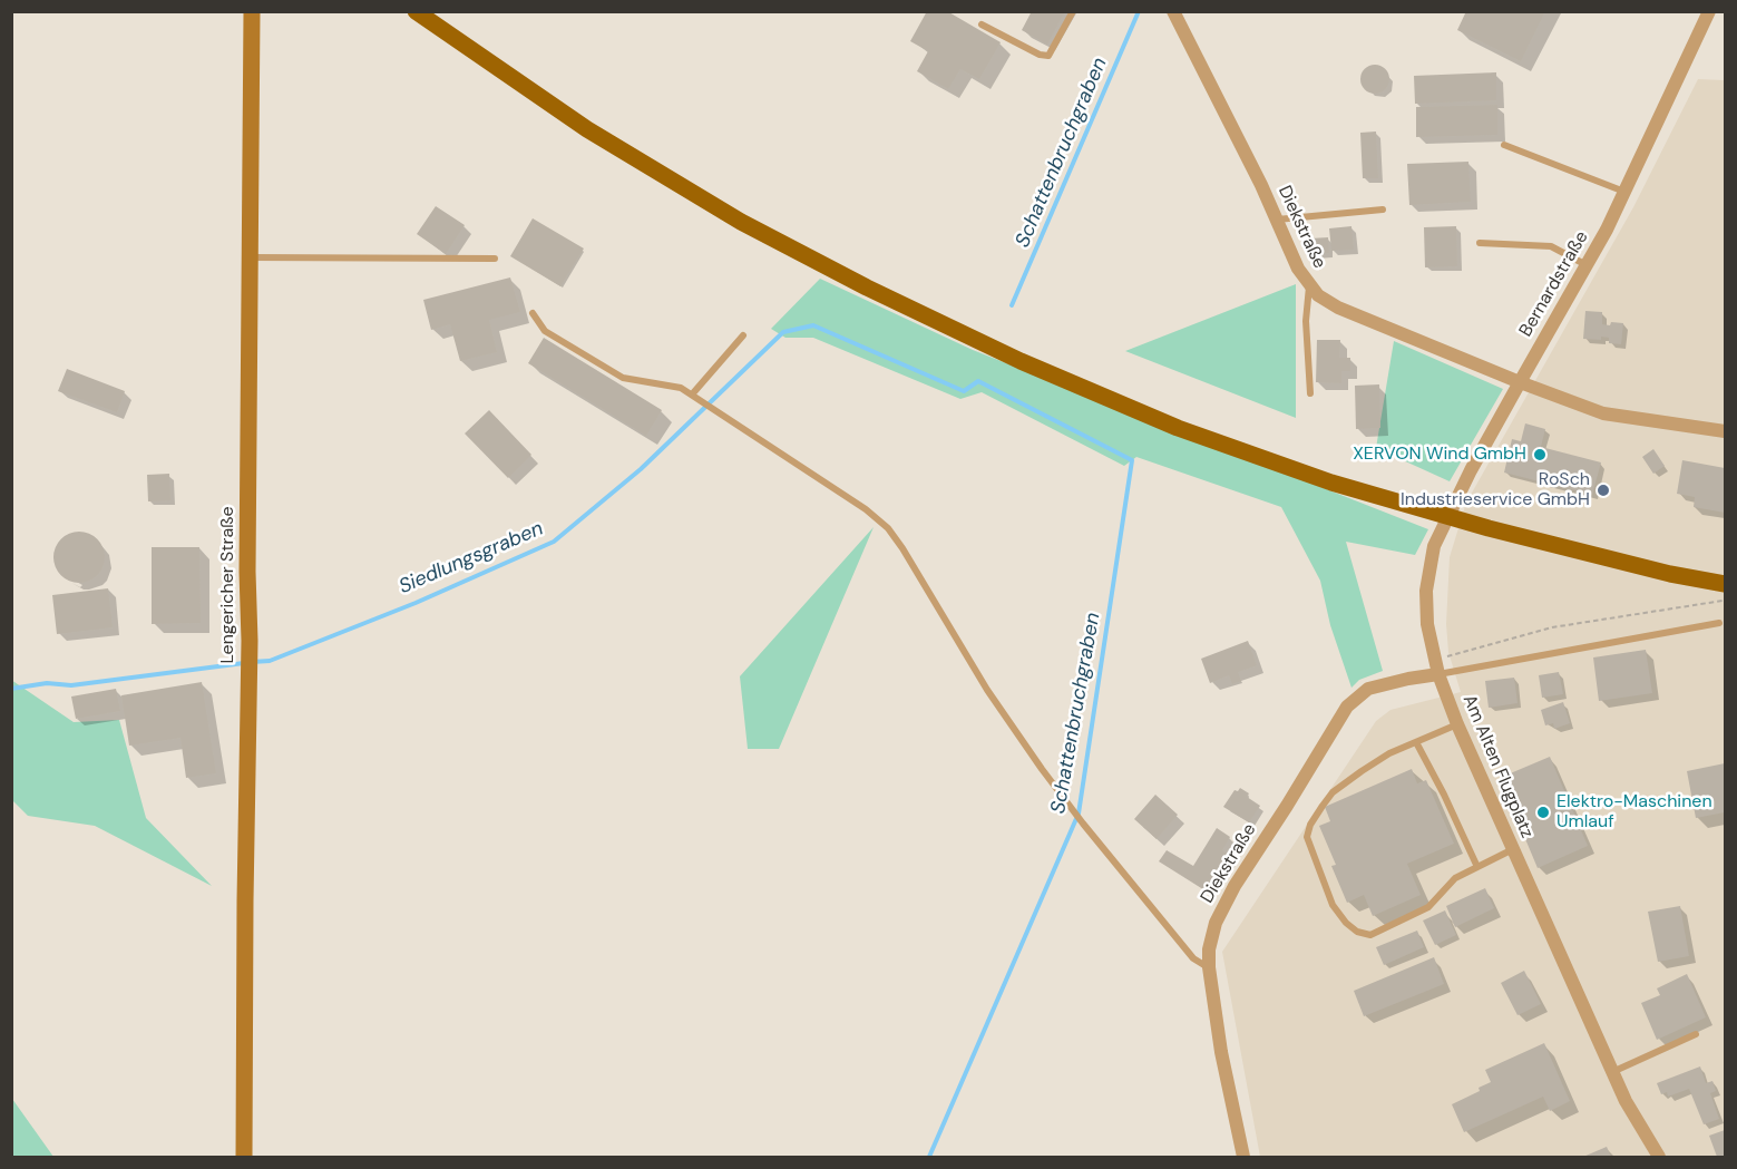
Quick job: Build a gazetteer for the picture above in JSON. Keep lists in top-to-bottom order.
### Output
{
  "streets": {
    "main road": ["Lengericher Straße"],
    "street": ["Diekstraße", "Bernardstraße", "Am Alten Flugplatz"]
  },
  "crossings": [
    ["Diekstraße", "Bernardstraße"],
    ["Diekstraße", "Am Alten Flugplatz"],
    ["Bernardstraße", "Am Alten Flugplatz"]
  ],
  "water": ["Schattenbruchgraben", "Siedlungsgraben"],
  "places": ["XERVON Wind GmbH", "RoSch Industrieservice GmbH", "Elektro-Maschinen Umlauf"]
}
